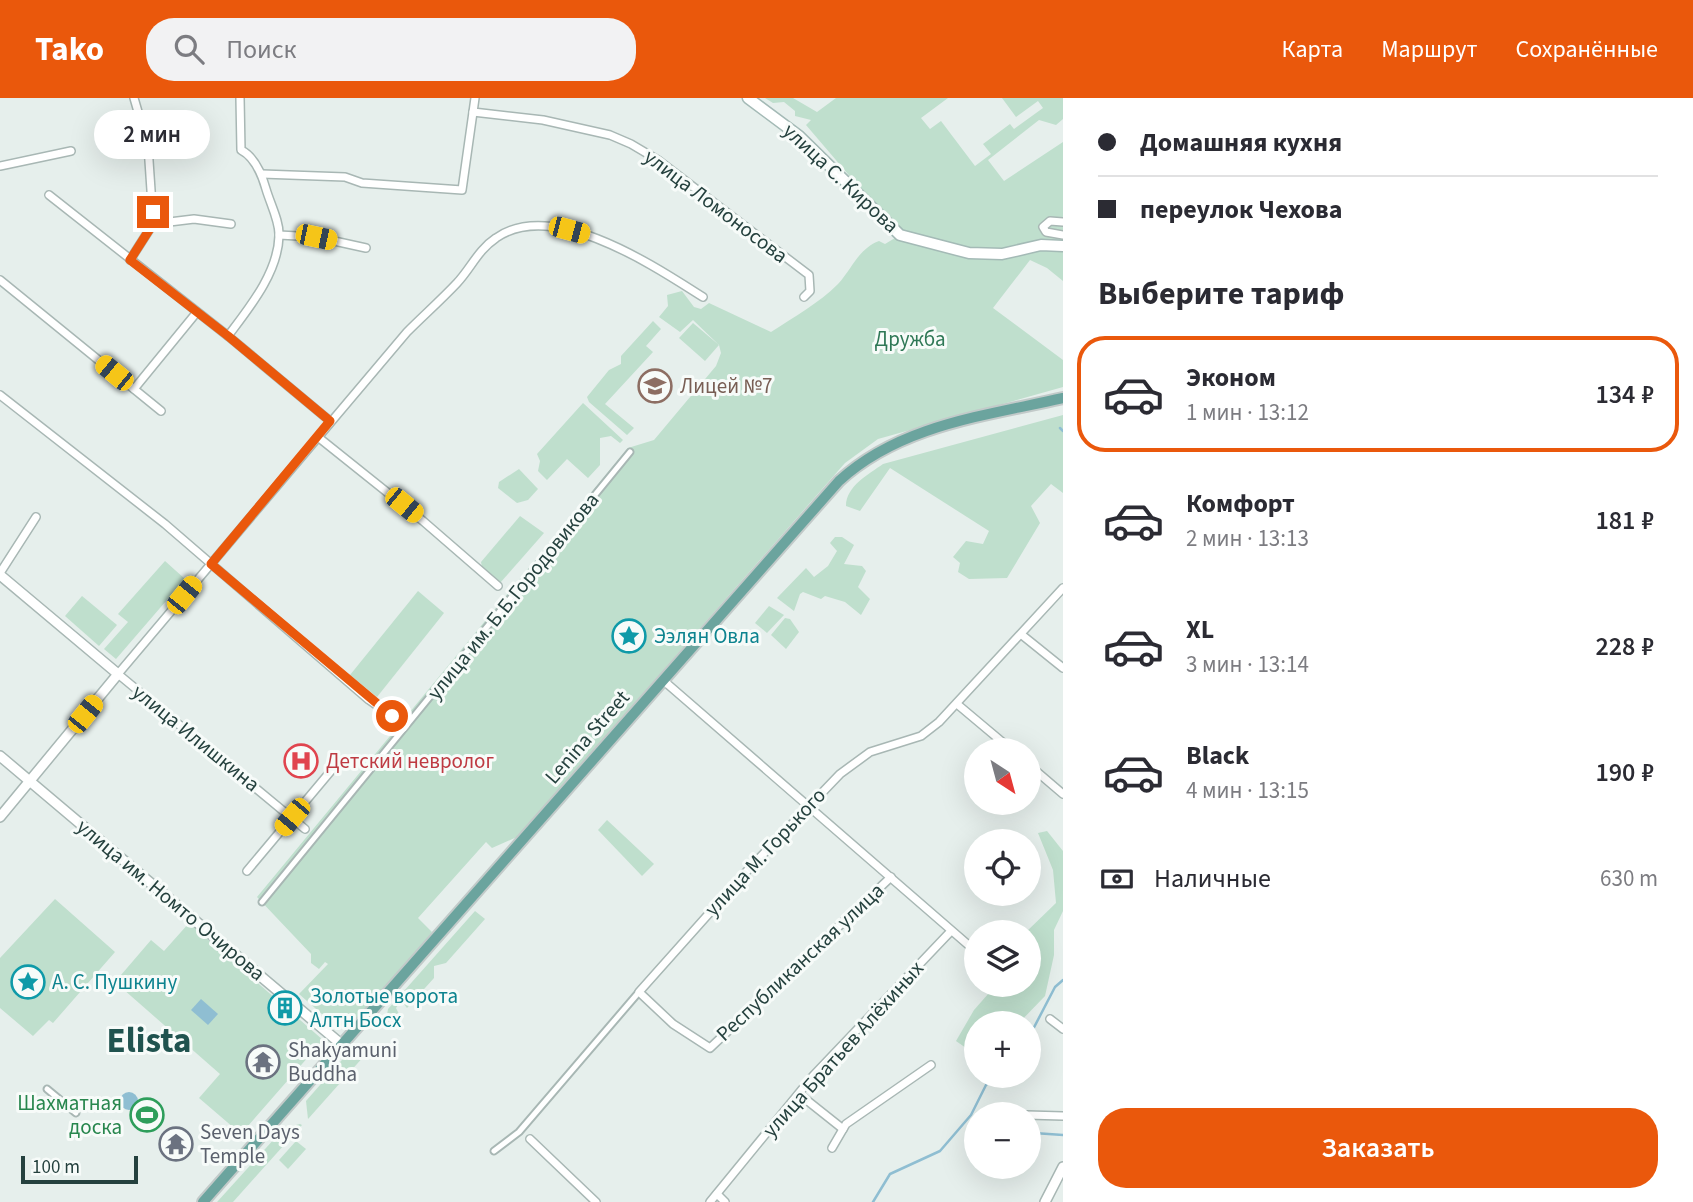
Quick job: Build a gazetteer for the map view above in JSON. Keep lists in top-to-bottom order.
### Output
{
  "streets": {
    "main road": ["улица С. Кирова", "Lenina Street"],
    "street": [
      "улица Ломоносова",
      "улица им. Б.Б.Городовикова",
      "улица Илишкина",
      "улица М. Горького",
      "улица им. Номто Очирова",
      "Республиканская улица",
      "улица Братьев Алёхиных"
    ]
  },
  "crossings": [
    ["Lenina Street", "улица им. Номто Очирова"],
    ["улица М. Горького", "Республиканская улица"]
  ],
  "districts": ["Elista"],
  "parks": ["Дружба"],
  "places": {
    "school or university": ["Лицей №7"],
    "place": ["Ээлян Овла", "А. С. Пушкину"],
    "hospital": ["Детский невролог"],
    "building": ["Золотые ворота Алтн Босх"],
    "temple": ["Shakyamuni Buddha", "Seven Days Temple"],
    "sports": ["Шахматная доска"]
  },
  "scale_bar": "100 m",
  "north": "bottom right",
  "page": {
    "header": "Tako",
    "search": "Поиск",
    "nav": ["Карта", "Маршрут", "Сохранённые"],
    "banner": ["Домашняя кухня", "переулок Чехова"],
    "bubble": "2 мин",
    "heading": "Выберите тариф",
    "list": [
      {
        "name": "Эконом",
        "note": "1 мин · 13:12",
        "value": "134 ₽"
      },
      {
        "name": "Комфорт",
        "note": "2 мин · 13:13",
        "value": "181 ₽"
      },
      {
        "name": "XL",
        "note": "3 мин · 13:14",
        "value": "228 ₽"
      },
      {
        "name": "Black",
        "note": "4 мин · 13:15",
        "value": "190 ₽"
      }
    ],
    "map_buttons": ["+", "−"],
    "pay": ["Наличные", "630 m"],
    "buttons": "Заказать",
    "scale": "100 m"
  }
}
